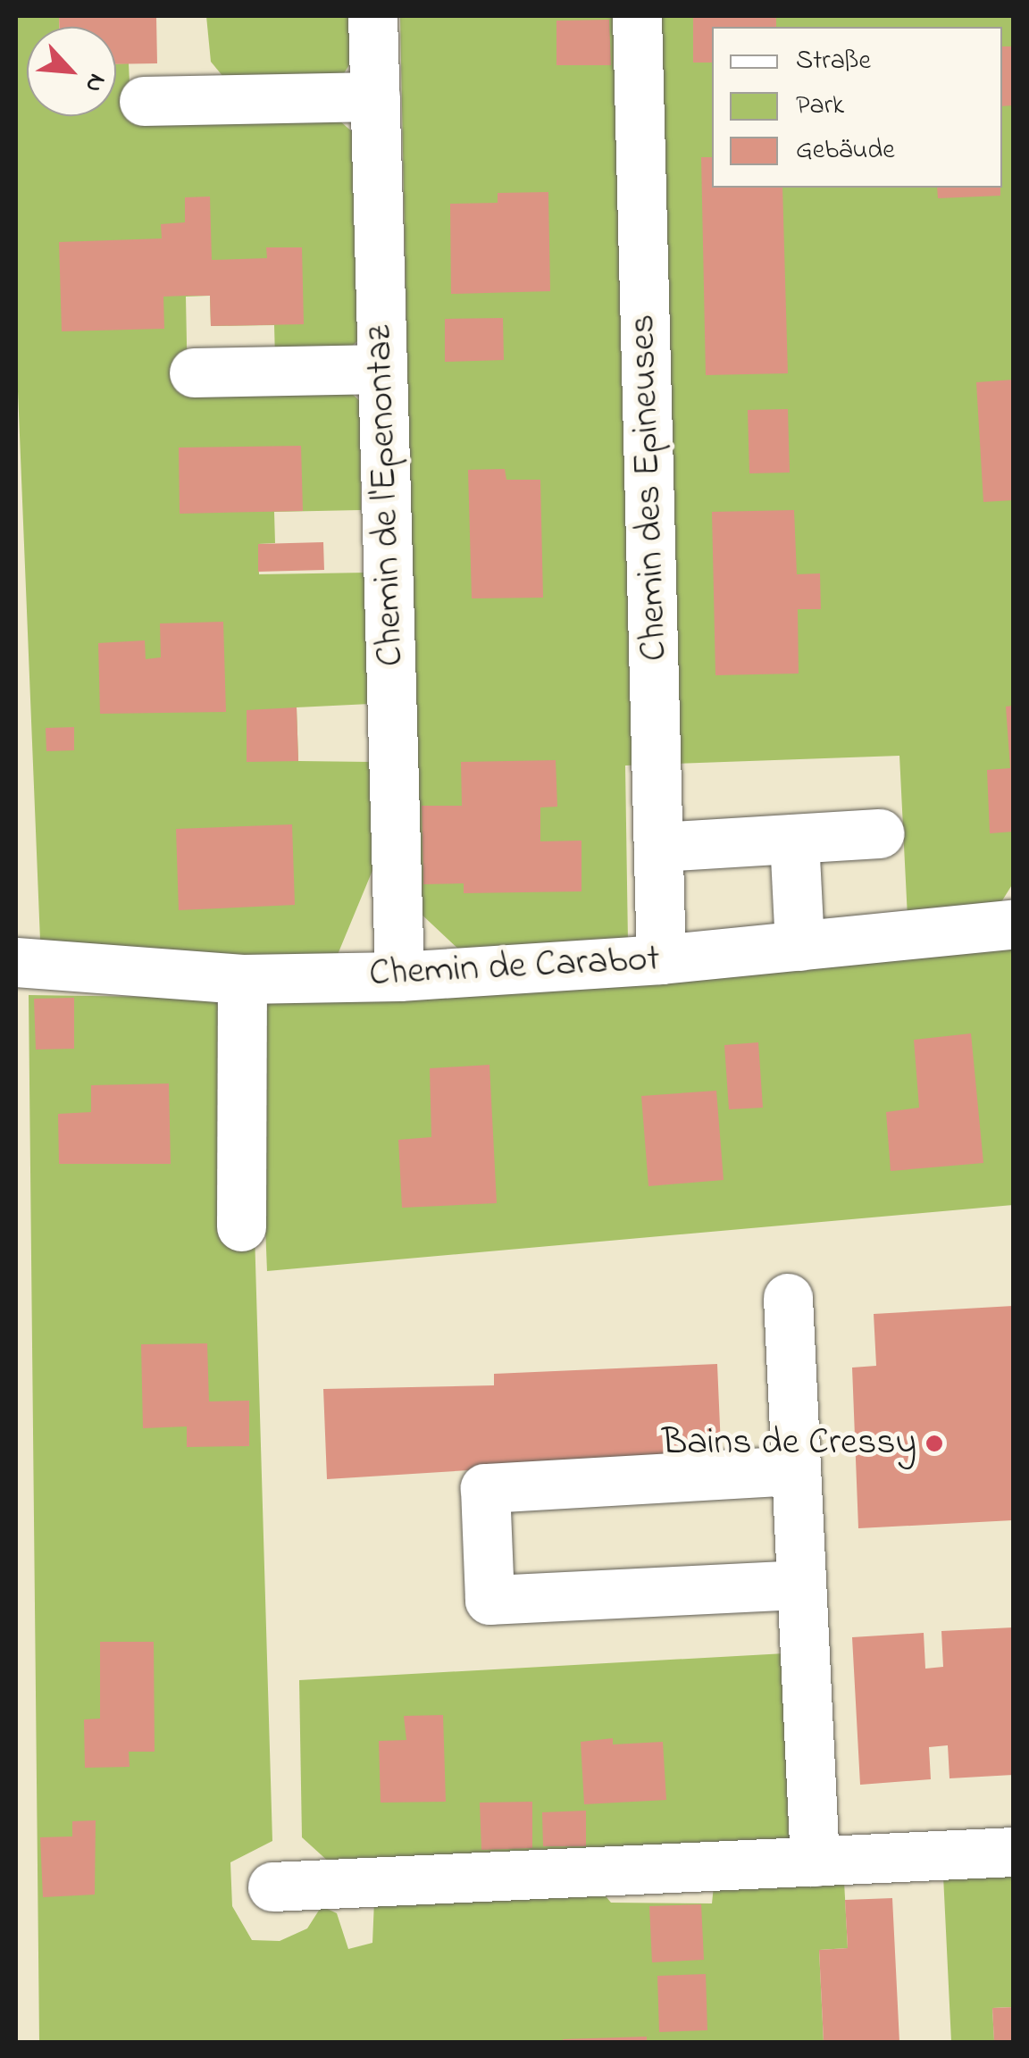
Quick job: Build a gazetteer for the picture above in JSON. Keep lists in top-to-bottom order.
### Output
{
  "streets": {
    "street": ["Chemin des Epineuses", "Chemin de l'Epenontaz", "Chemin de Carabot"]
  },
  "crossings": [
    ["Chemin des Epineuses", "Chemin de Carabot"],
    ["Chemin de l'Epenontaz", "Chemin de Carabot"]
  ],
  "places": ["Bains de Cressy"],
  "legend": ["Straße", "Park", "Gebäude"],
  "north": "bottom right"
}
